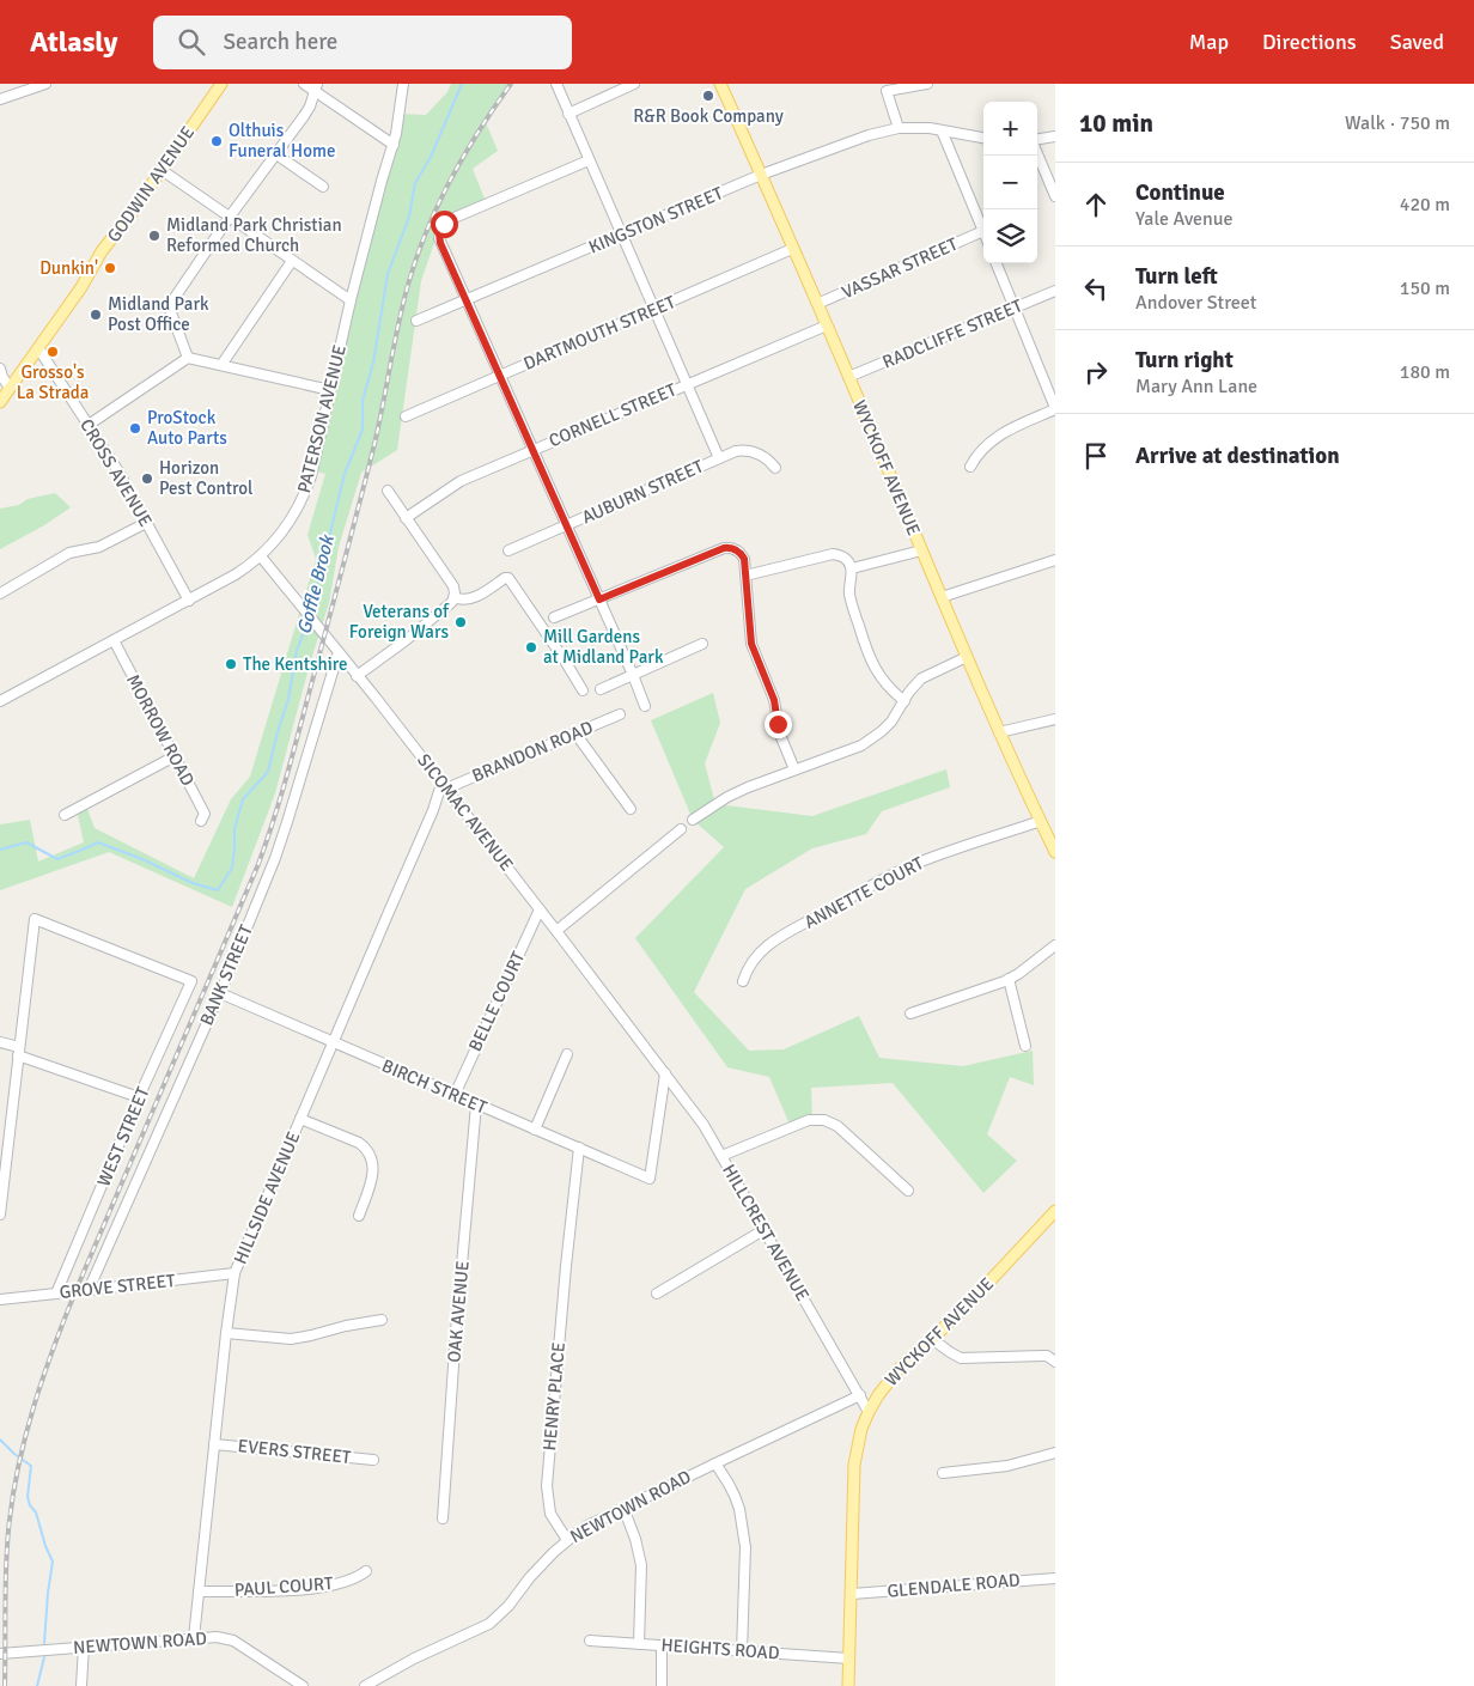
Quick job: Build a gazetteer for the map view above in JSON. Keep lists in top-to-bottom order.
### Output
{
  "streets": {
    "main road": ["GODWIN AVENUE", "WYCKOFF AVENUE"],
    "street": [
      "KINGSTON STREET",
      "VASSAR STREET",
      "DARTMOUTH STREET",
      "RADCLIFFE STREET",
      "CORNELL STREET",
      "PATERSON AVENUE",
      "CROSS AVENUE",
      "AUBURN STREET",
      "MORROW ROAD",
      "BRANDON ROAD",
      "SICOMAC AVENUE",
      "ANNETTE COURT",
      "BANK STREET",
      "BELLE COURT",
      "BIRCH STREET",
      "WEST STREET",
      "HILLSIDE AVENUE",
      "HILLCREST AVENUE",
      "GROVE STREET",
      "OAK AVENUE",
      "HENRY PLACE",
      "EVERS STREET",
      "NEWTOWN ROAD",
      "GLENDALE ROAD",
      "PAUL COURT",
      "HEIGHTS ROAD"
    ]
  },
  "crossings": [
    ["GODWIN AVENUE", "CROSS AVENUE"],
    ["KINGSTON STREET", "WYCKOFF AVENUE"],
    ["VASSAR STREET", "WYCKOFF AVENUE"],
    ["DARTMOUTH STREET", "WYCKOFF AVENUE"],
    ["RADCLIFFE STREET", "WYCKOFF AVENUE"],
    ["CORNELL STREET", "WYCKOFF AVENUE"],
    ["PATERSON AVENUE", "CROSS AVENUE"],
    ["PATERSON AVENUE", "MORROW ROAD"],
    ["PATERSON AVENUE", "SICOMAC AVENUE"],
    ["WYCKOFF AVENUE", "ANNETTE COURT"],
    ["WYCKOFF AVENUE", "HILLCREST AVENUE"],
    ["WYCKOFF AVENUE", "GLENDALE ROAD"],
    ["WYCKOFF AVENUE", "HEIGHTS ROAD"],
    ["BRANDON ROAD", "SICOMAC AVENUE"],
    ["BRANDON ROAD", "HILLSIDE AVENUE"],
    ["SICOMAC AVENUE", "BANK STREET"],
    ["SICOMAC AVENUE", "BELLE COURT"],
    ["SICOMAC AVENUE", "BIRCH STREET"],
    ["SICOMAC AVENUE", "HILLSIDE AVENUE"],
    ["SICOMAC AVENUE", "HILLCREST AVENUE"],
    ["BANK STREET", "BIRCH STREET"],
    ["BANK STREET", "GROVE STREET"],
    ["BELLE COURT", "BIRCH STREET"],
    ["BIRCH STREET", "HILLSIDE AVENUE"],
    ["BIRCH STREET", "HILLCREST AVENUE"],
    ["BIRCH STREET", "OAK AVENUE"],
    ["BIRCH STREET", "HENRY PLACE"],
    ["WEST STREET", "GROVE STREET"],
    ["HILLSIDE AVENUE", "GROVE STREET"],
    ["HILLSIDE AVENUE", "EVERS STREET"],
    ["HILLSIDE AVENUE", "NEWTOWN ROAD"],
    ["HILLSIDE AVENUE", "PAUL COURT"],
    ["HILLCREST AVENUE", "NEWTOWN ROAD"],
    ["HENRY PLACE", "NEWTOWN ROAD"]
  ],
  "water": ["Goffle Brook"],
  "places": [
    "R&R Book Company",
    "Olthuis Funeral Home",
    "Midland Park Christian Reformed Church",
    "Dunkin'",
    "Midland Park Post Office",
    "Grosso's La Strada",
    "ProStock Auto Parts",
    "Horizon Pest Control",
    "Veterans of Foreign Wars",
    "Mill Gardens at Midland Park",
    "The Kentshire"
  ],
  "page": {
    "header": "Atlasly",
    "search": "Search here",
    "nav": ["Map", "Directions", "Saved"],
    "heading": ["10 min", "Walk · 750 m"],
    "map_buttons": ["+", "−"],
    "list": [
      ["Continue", "Yale Avenue", "420 m"],
      ["Turn left", "Andover Street", "150 m"],
      ["Turn right", "Mary Ann Lane", "180 m"],
      "Arrive at destination"
    ]
  }
}
